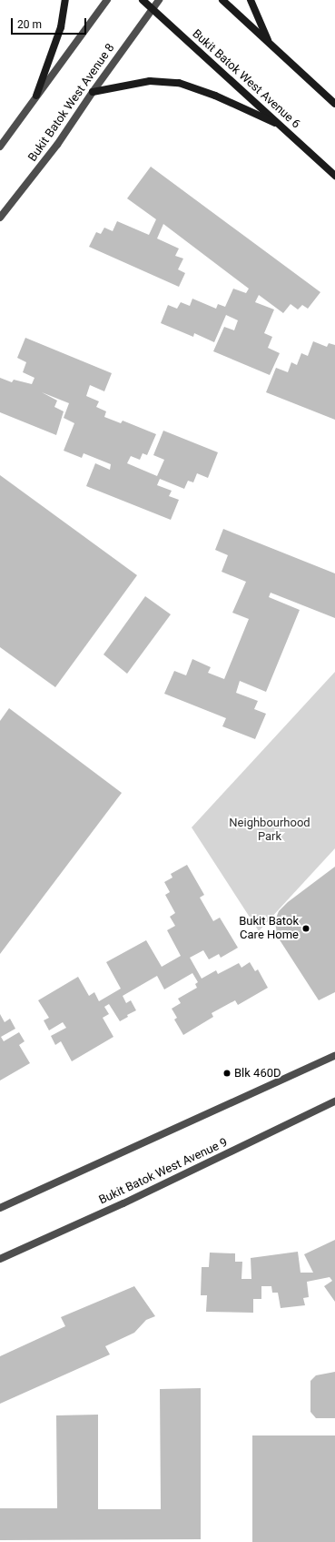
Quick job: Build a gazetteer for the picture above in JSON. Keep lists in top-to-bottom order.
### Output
{
  "streets": {
    "street": ["Bukit Batok West Avenue 6", "Bukit Batok West Avenue 8", "Bukit Batok West Avenue 9"]
  },
  "crossings": [
    ["Bukit Batok West Avenue 6", "Bukit Batok West Avenue 8"]
  ],
  "parks": ["Neighbourhood Park"],
  "places": ["Bukit Batok Care Home", "Blk 460D"],
  "scale_bar": "20 m"
}
